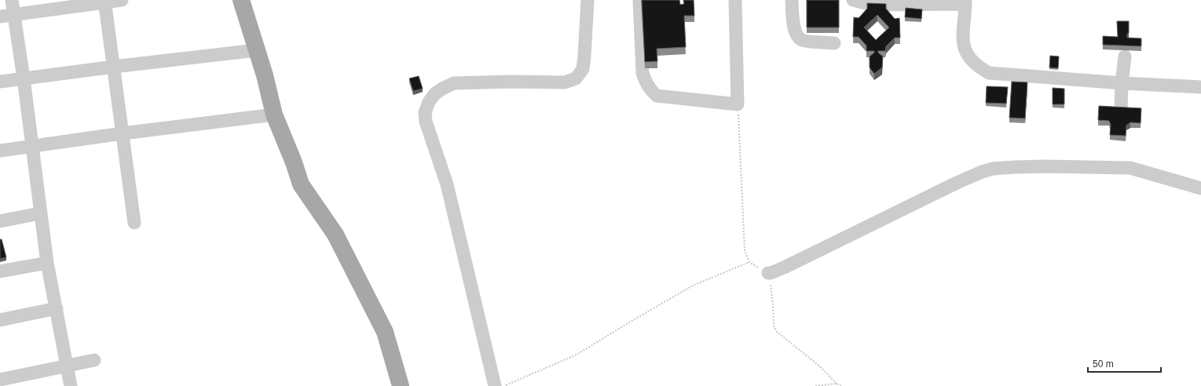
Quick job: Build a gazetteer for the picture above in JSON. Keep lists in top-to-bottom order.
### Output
{
  "scale_bar": "50 m"
}
